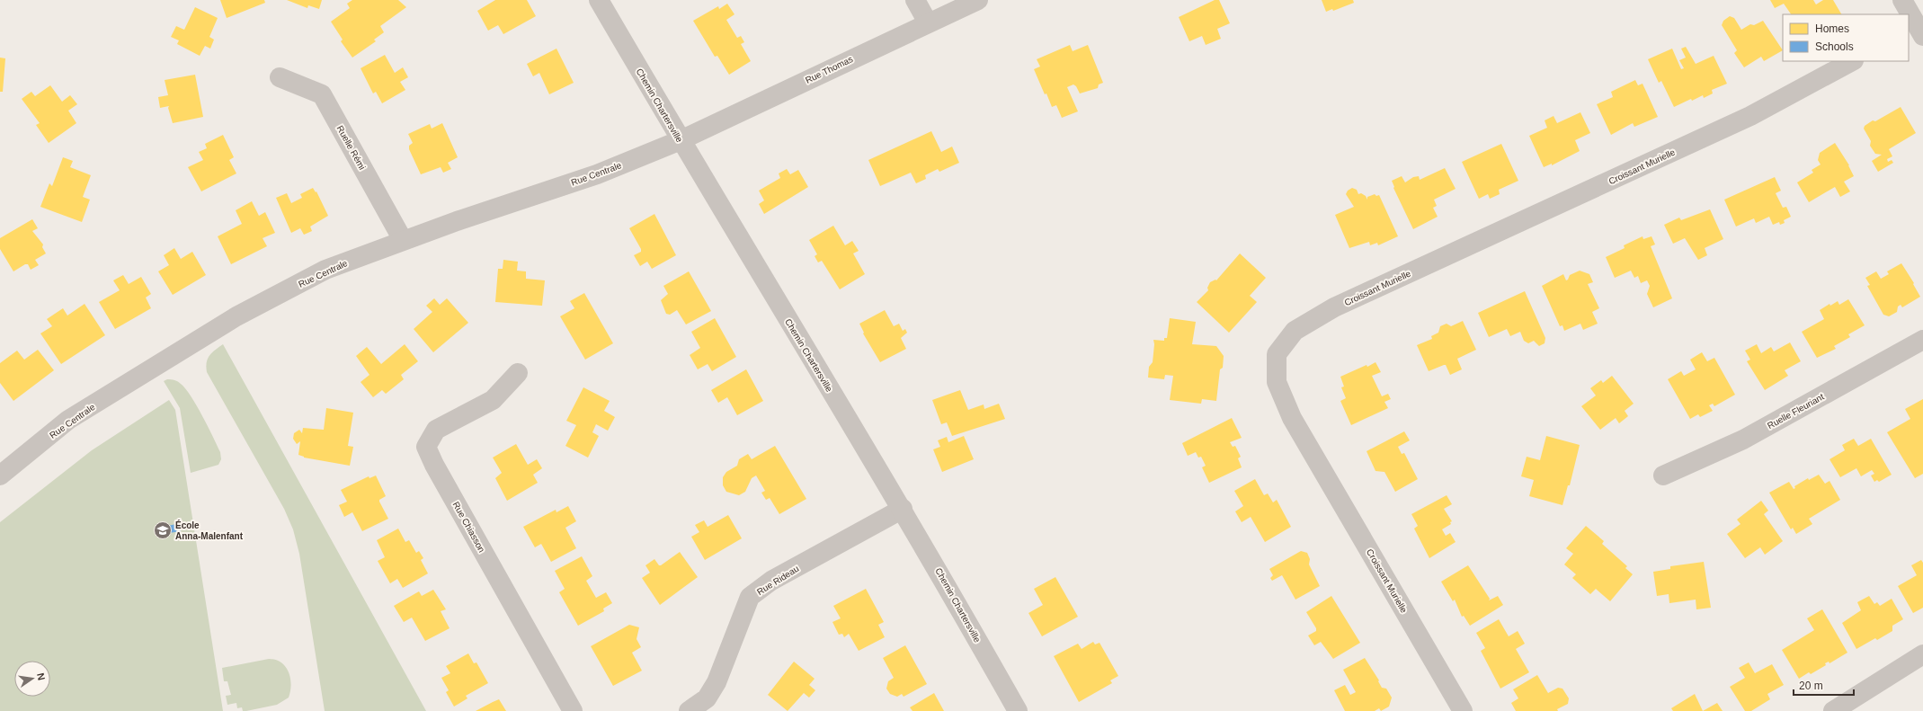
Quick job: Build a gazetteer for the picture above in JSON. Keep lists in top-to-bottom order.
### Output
{
  "streets": {
    "street": [
      "Rue Thomas",
      "Chemin Chartersville",
      "Ruelle Rémi",
      "Croissant Murielle",
      "Rue Centrale",
      "Ruelle Fleuriant",
      "Rue Chiasson",
      "Rue Rideau"
    ]
  },
  "crossings": [
    ["Rue Thomas", "Chemin Chartersville"],
    ["Rue Thomas", "Rue Centrale"],
    ["Chemin Chartersville", "Rue Centrale"],
    ["Chemin Chartersville", "Rue Rideau"],
    ["Ruelle Rémi", "Rue Centrale"]
  ],
  "places": {
    "school or university": ["École Anna-Malenfant"]
  },
  "legend": ["Homes", "Schools"],
  "scale_bar": "20 m",
  "north": "right"
}
